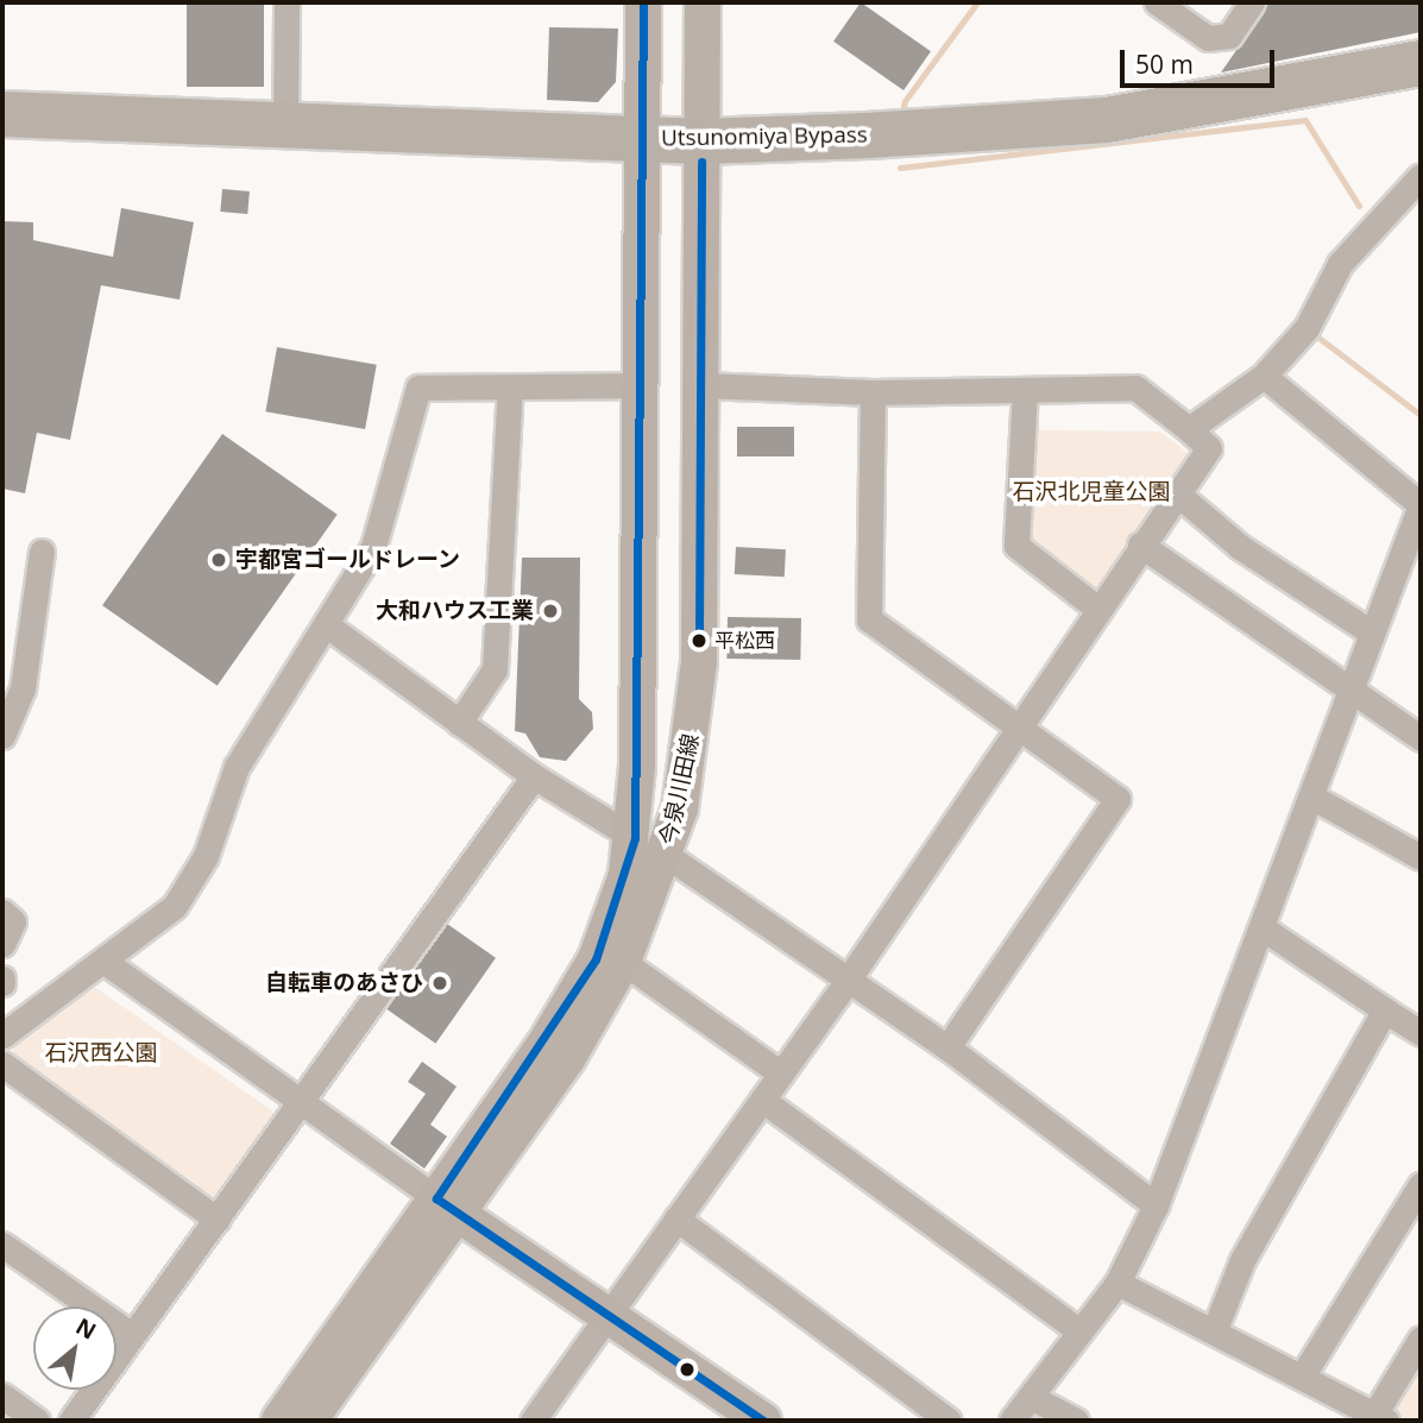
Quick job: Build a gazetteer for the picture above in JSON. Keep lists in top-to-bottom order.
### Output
{
  "streets": {
    "highway": ["Utsunomiya Bypass"],
    "street": ["今泉川田線"]
  },
  "crossings": [
    ["Utsunomiya Bypass", "今泉川田線"]
  ],
  "parks": ["石沢北児童公園", "石沢西公園"],
  "places": [
    "宇都宮ゴールドレーン",
    "大和ハウス工業",
    "平松西",
    "自転車のあさひ"
  ],
  "scale_bar": "50 m",
  "north": "top right"
}
